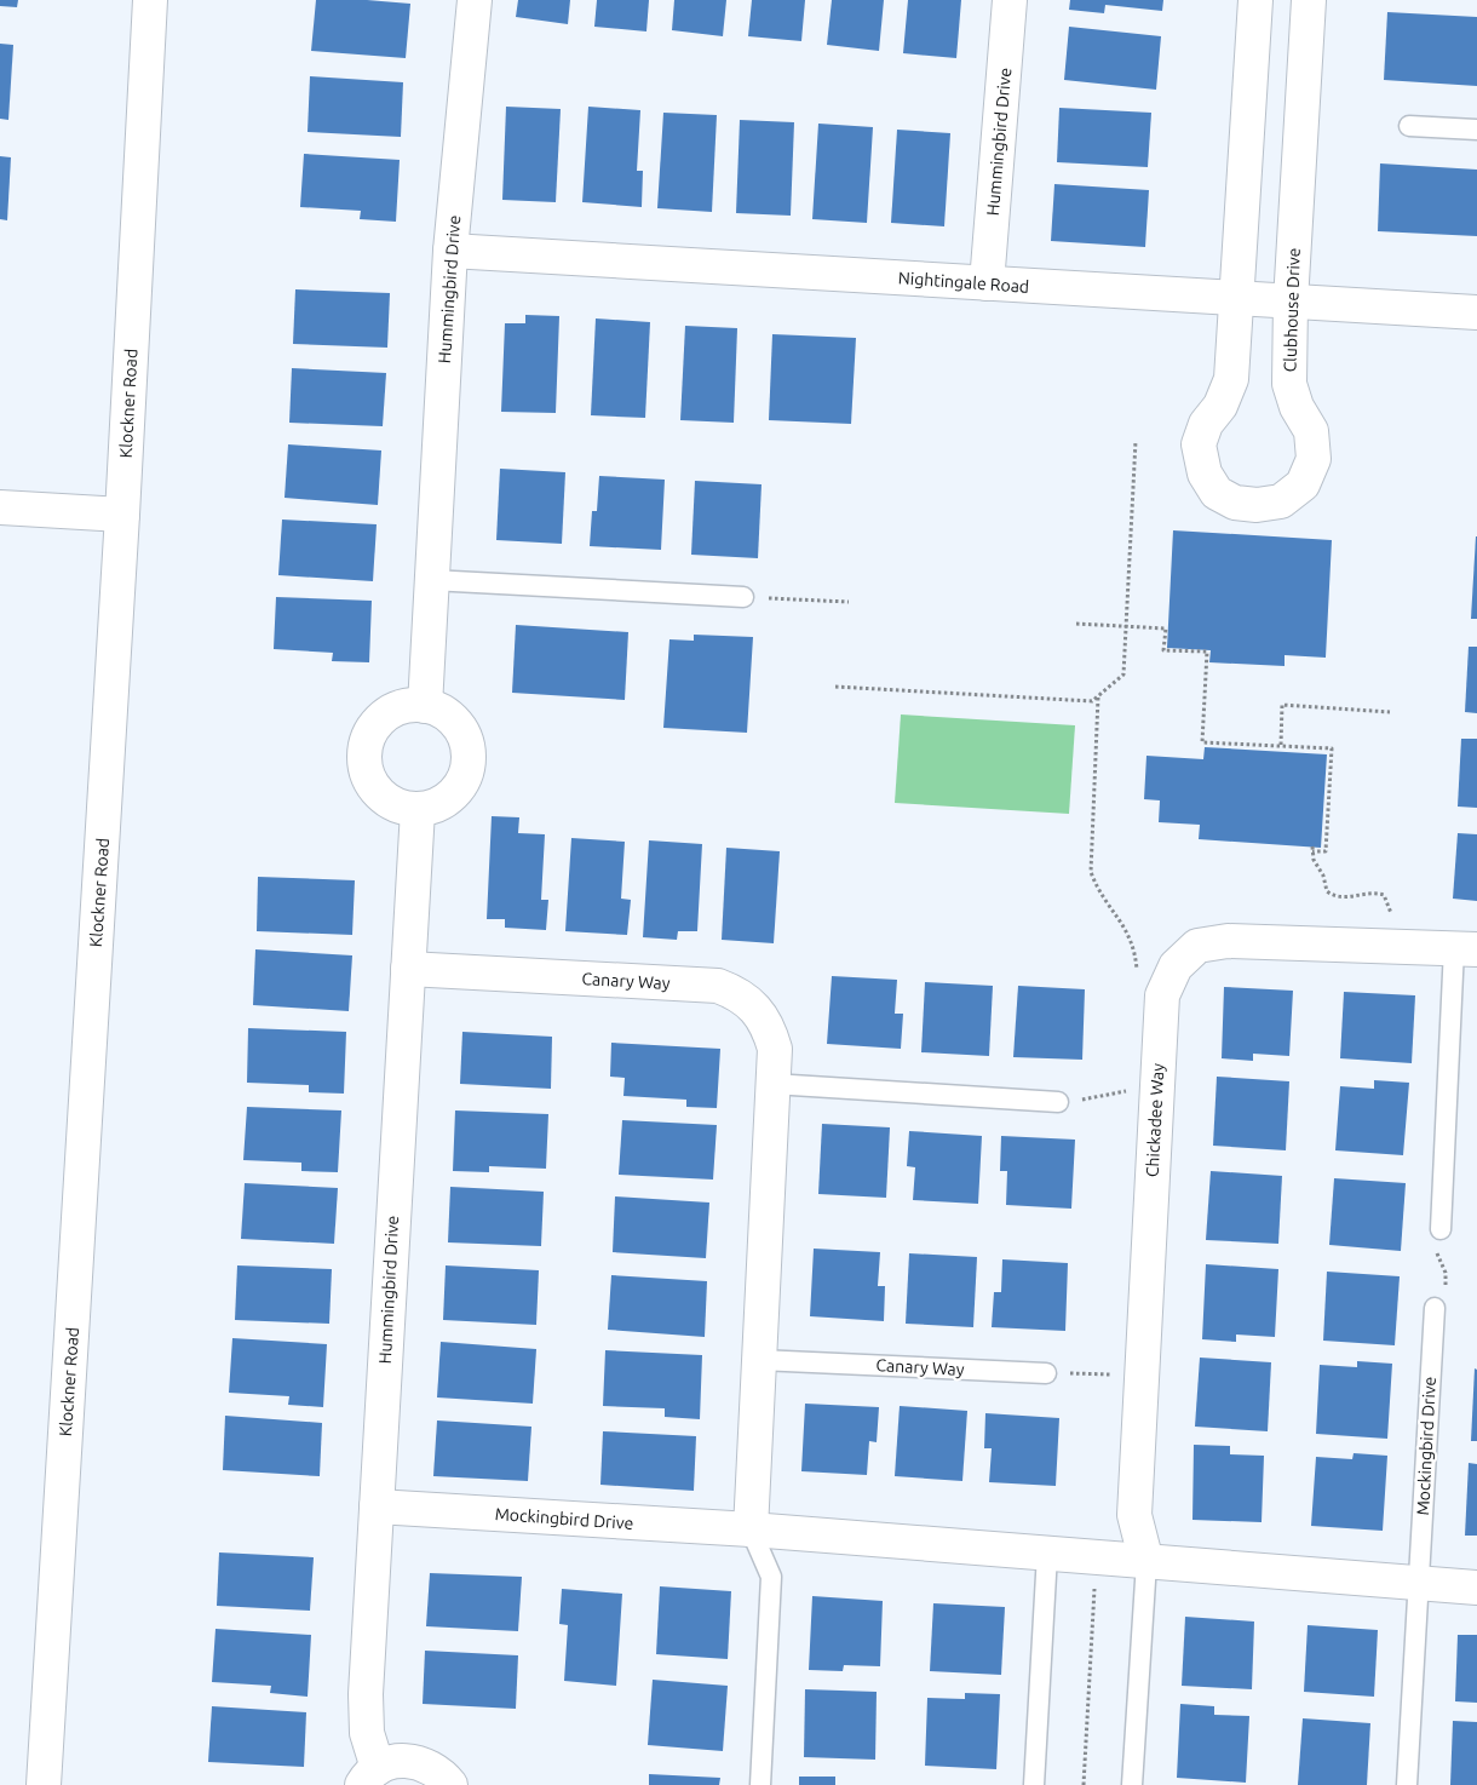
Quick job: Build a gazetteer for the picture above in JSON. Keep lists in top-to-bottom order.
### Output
{
  "streets": {
    "street": [
      "Hummingbird Drive",
      "Nightingale Road",
      "Clubhouse Drive",
      "Klockner Road",
      "Canary Way",
      "Chickadee Way",
      "Mockingbird Drive"
    ]
  },
  "crossings": [
    ["Hummingbird Drive", "Nightingale Road"],
    ["Hummingbird Drive", "Canary Way"],
    ["Hummingbird Drive", "Mockingbird Drive"],
    ["Nightingale Road", "Clubhouse Drive"],
    ["Canary Way", "Mockingbird Drive"],
    ["Chickadee Way", "Mockingbird Drive"]
  ]
}
